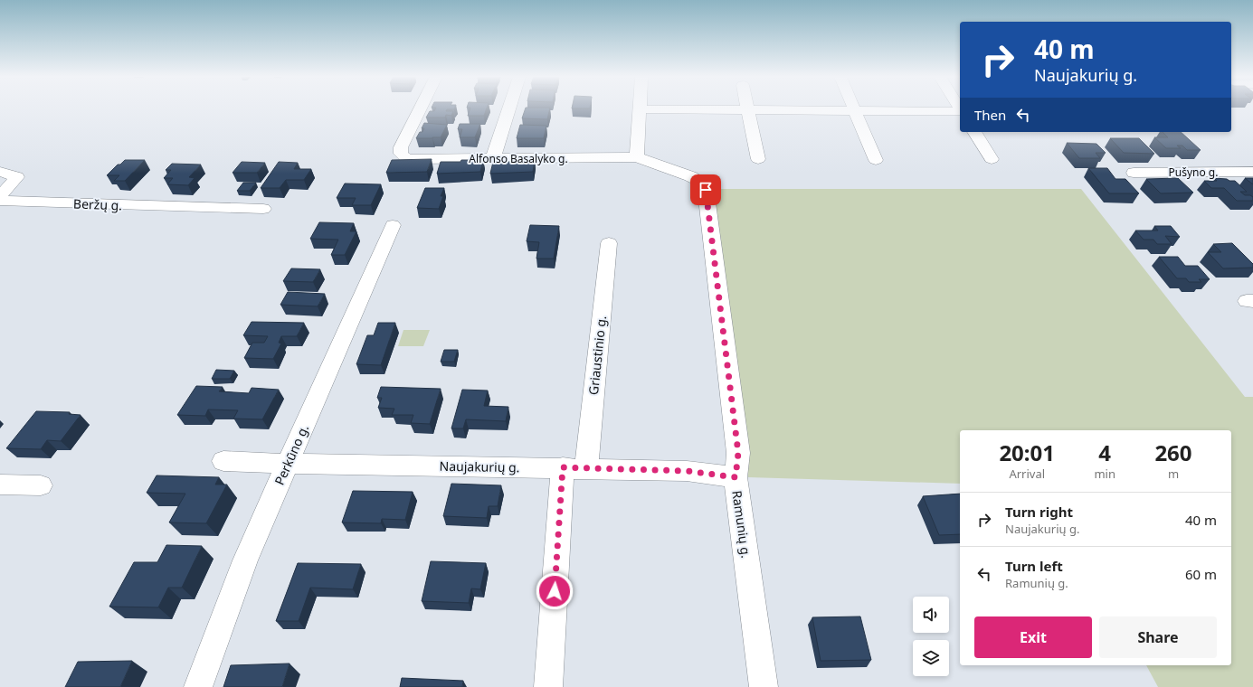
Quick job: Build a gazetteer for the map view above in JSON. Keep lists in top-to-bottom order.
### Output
{
  "streets": {
    "street": [
      "Alfonso Basalyko g.",
      "Pušyno g.",
      "Beržų g.",
      "Griaustinio g.",
      "Perkūno g.",
      "Naujakurių g.",
      "Ramunių g."
    ]
  },
  "crossings": [
    ["Alfonso Basalyko g.", "Ramunių g."],
    ["Griaustinio g.", "Naujakurių g."],
    ["Perkūno g.", "Naujakurių g."],
    ["Naujakurių g.", "Ramunių g."]
  ],
  "page": {
    "turn": ["40 m", "Naujakurių g."],
    "then": "Then",
    "eta": [
      "20:01",
      "Arrival",
      "4",
      "min",
      "260",
      "m"
    ],
    "list": [
      {
        "name": "Turn right",
        "note": "Naujakurių g.",
        "value": "40 m"
      },
      {
        "name": "Turn left",
        "note": "Ramunių g.",
        "value": "60 m"
      }
    ],
    "buttons": ["Exit", "Share"]
  }
}
